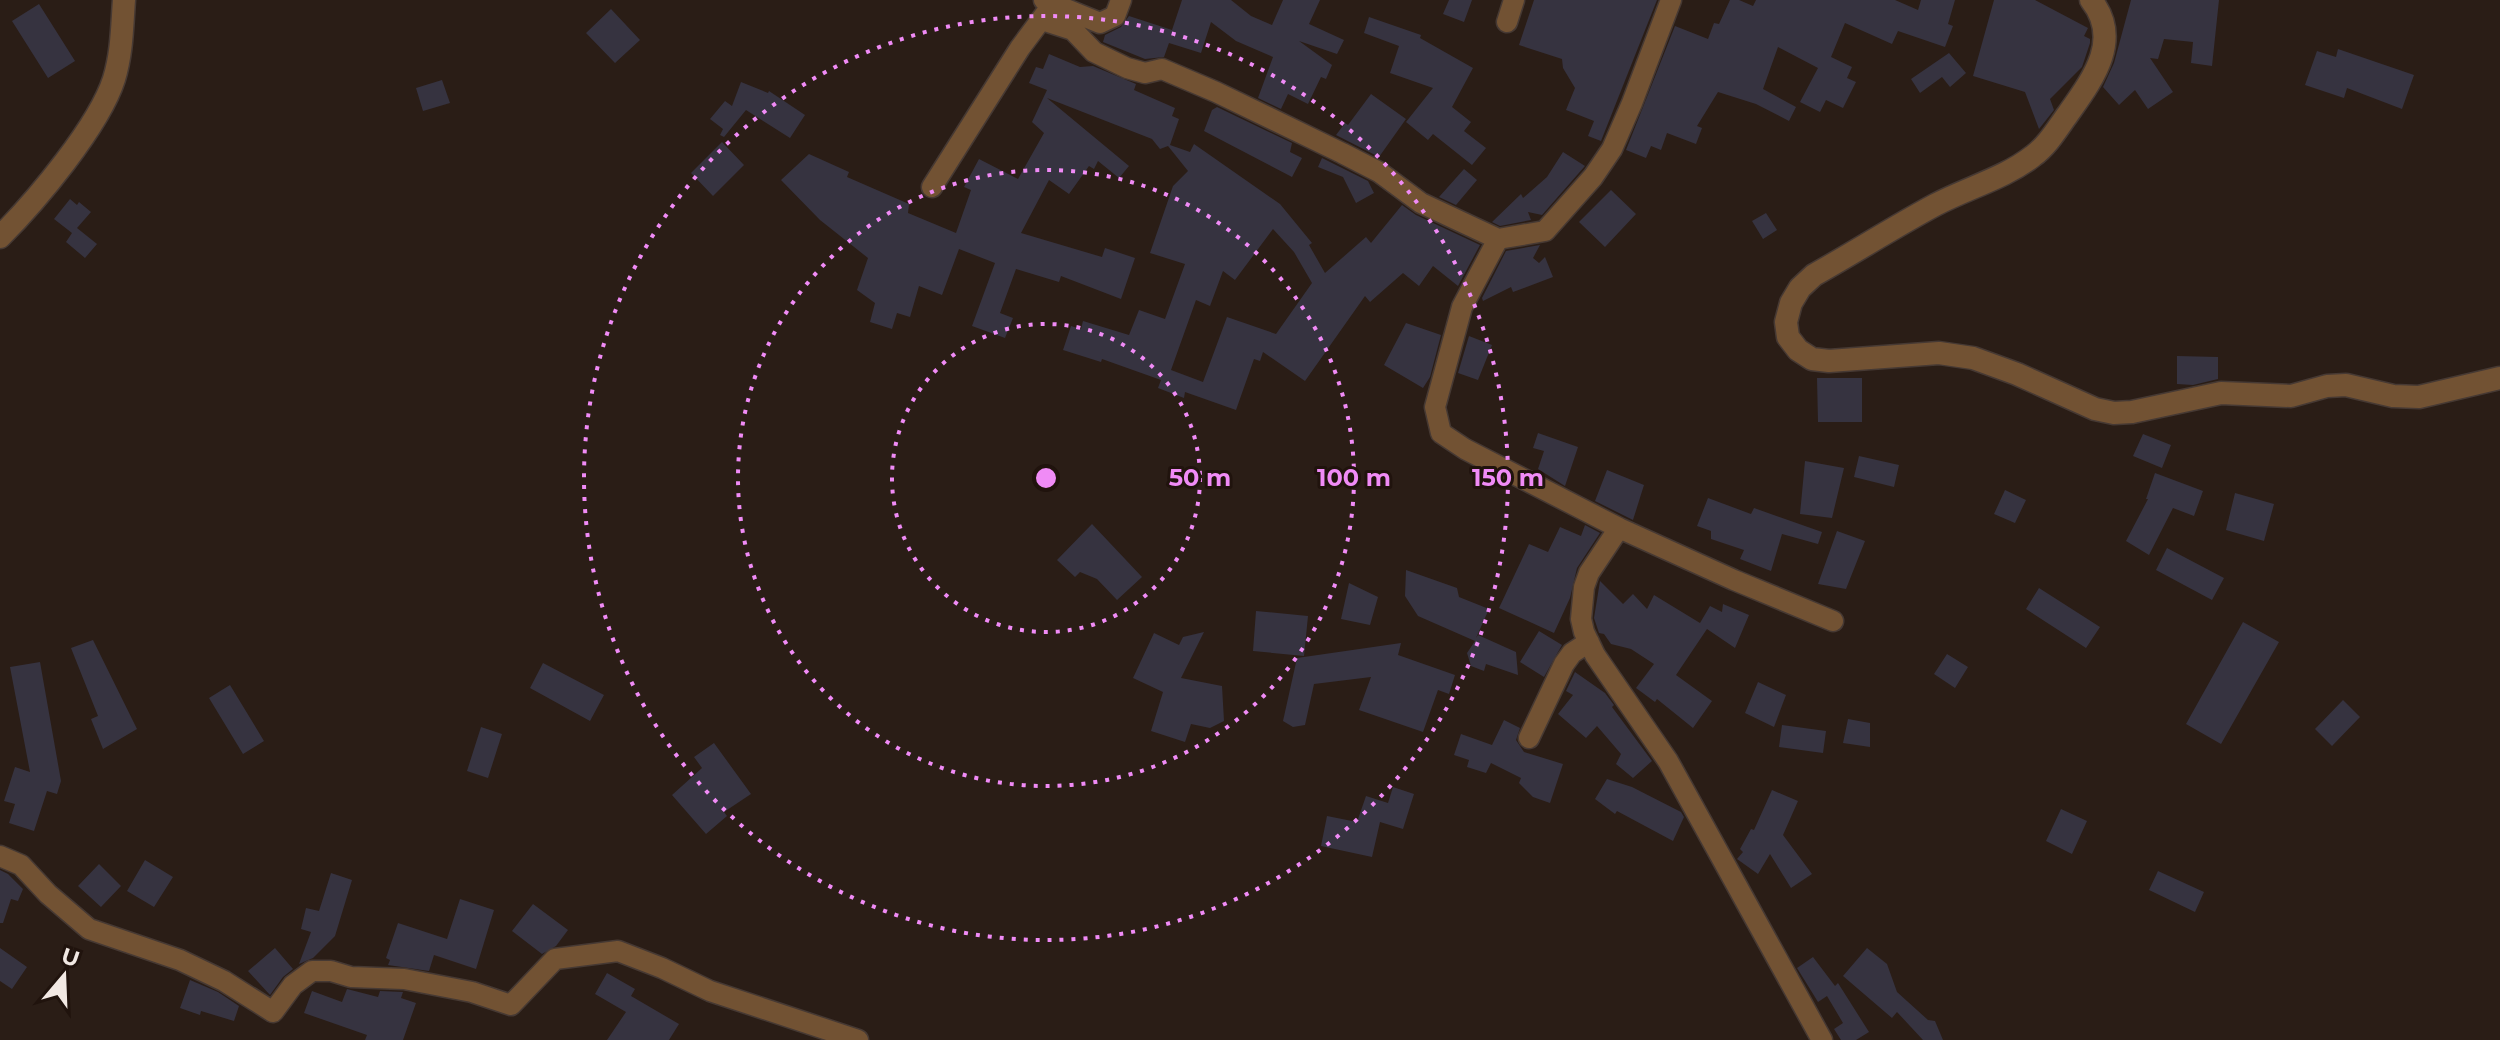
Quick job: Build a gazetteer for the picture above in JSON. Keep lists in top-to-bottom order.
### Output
{
  "north": "top",
  "rings": ["50 m", "100 m", "150 m"]
}
